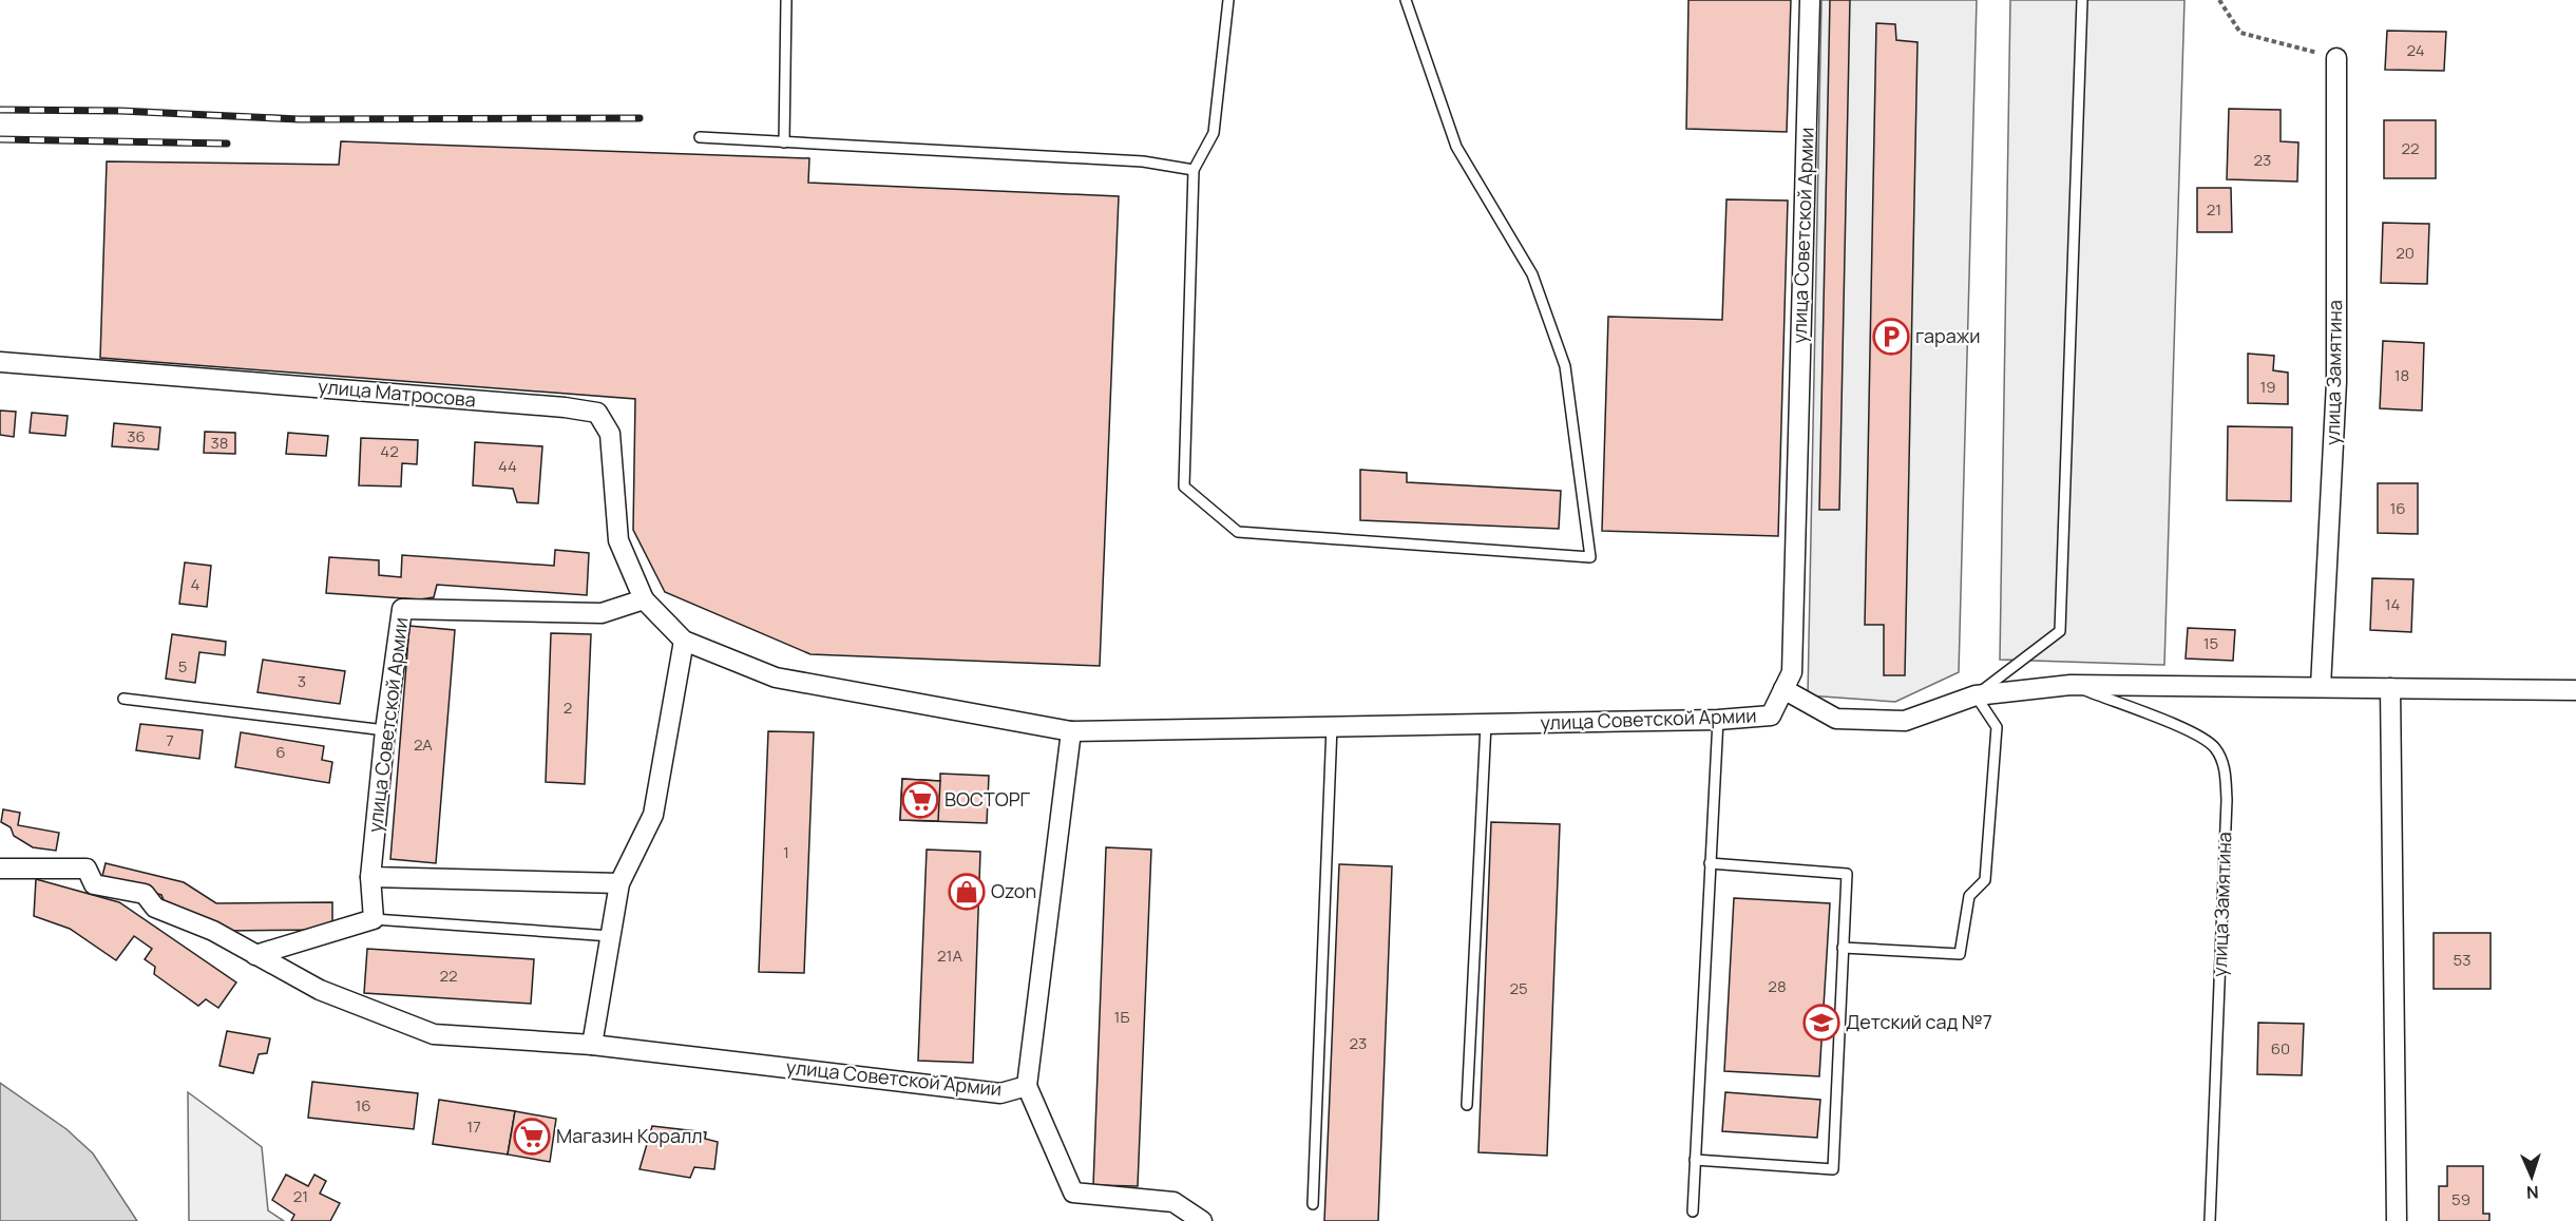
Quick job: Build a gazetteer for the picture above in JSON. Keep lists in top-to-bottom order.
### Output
{
  "streets": {
    "street": ["улица Советской Армии", "улица Замятина", "улица Матросова"]
  },
  "crossings": [
    ["улица Советской Армии", "улица Замятина"],
    ["улица Советской Армии", "улица Матросова"]
  ],
  "places": {
    "parking": ["гаражи"],
    "supermarket": ["ВОСТОРГ", "Магазин Коралл"],
    "shop": ["Ozon"],
    "school or university": ["Детский сад №7"]
  },
  "house_numbers": [
    "24",
    "22",
    "23",
    "21",
    "20",
    "18",
    "19",
    "36",
    "38",
    "42",
    "44",
    "16",
    "4",
    "14",
    "15",
    "5",
    "3",
    "2",
    "7",
    "2А",
    "6",
    "1",
    "21А",
    "53",
    "22",
    "28",
    "25",
    "1Б",
    "23",
    "60",
    "16",
    "17",
    "21",
    "59"
  ],
  "north": "bottom"
}
